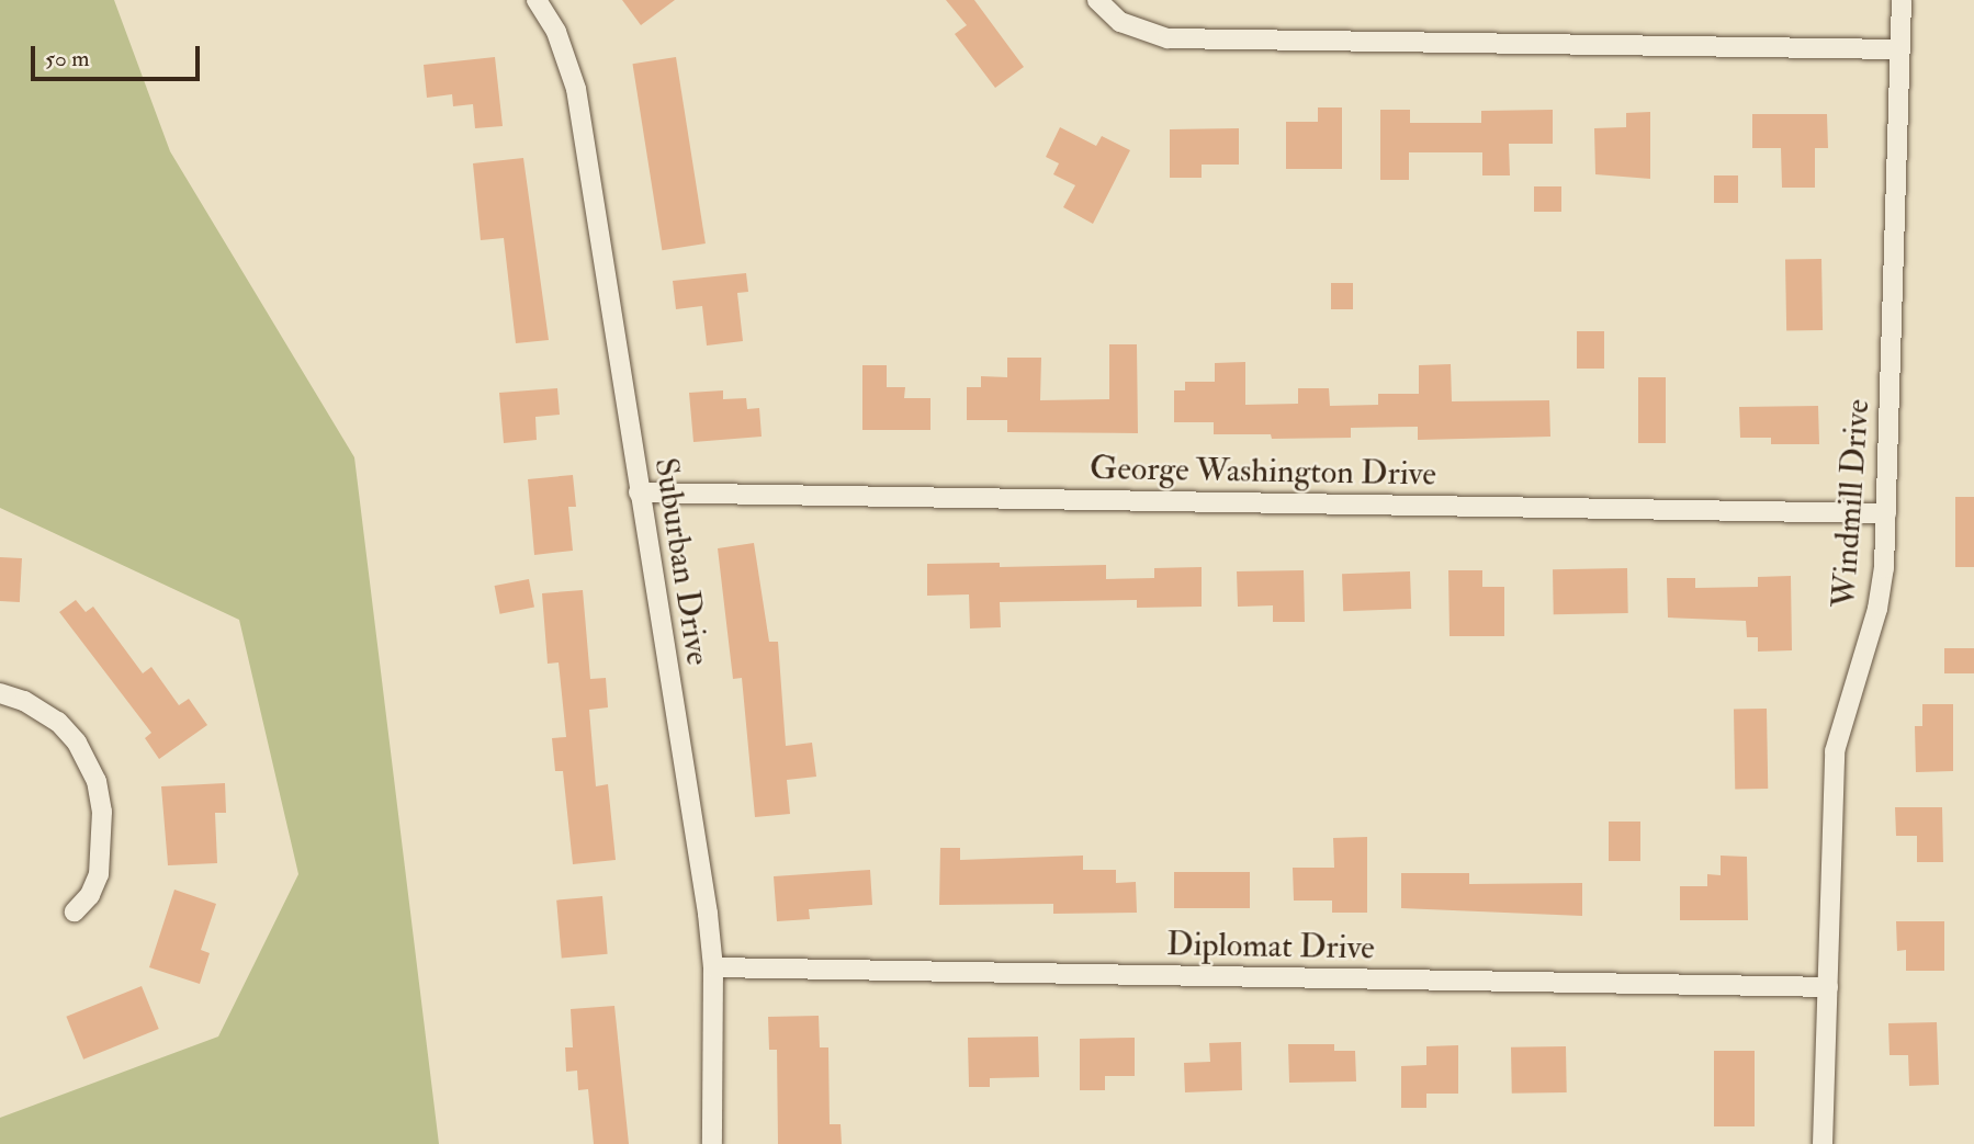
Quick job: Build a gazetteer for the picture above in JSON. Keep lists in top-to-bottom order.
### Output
{
  "streets": {
    "street": [
      "George Washington Drive",
      "Windmill Drive",
      "Suburban Drive",
      "Diplomat Drive"
    ]
  },
  "crossings": [
    ["George Washington Drive", "Windmill Drive"],
    ["George Washington Drive", "Suburban Drive"],
    ["Windmill Drive", "Diplomat Drive"],
    ["Suburban Drive", "Diplomat Drive"]
  ],
  "scale_bar": "50 m"
}
